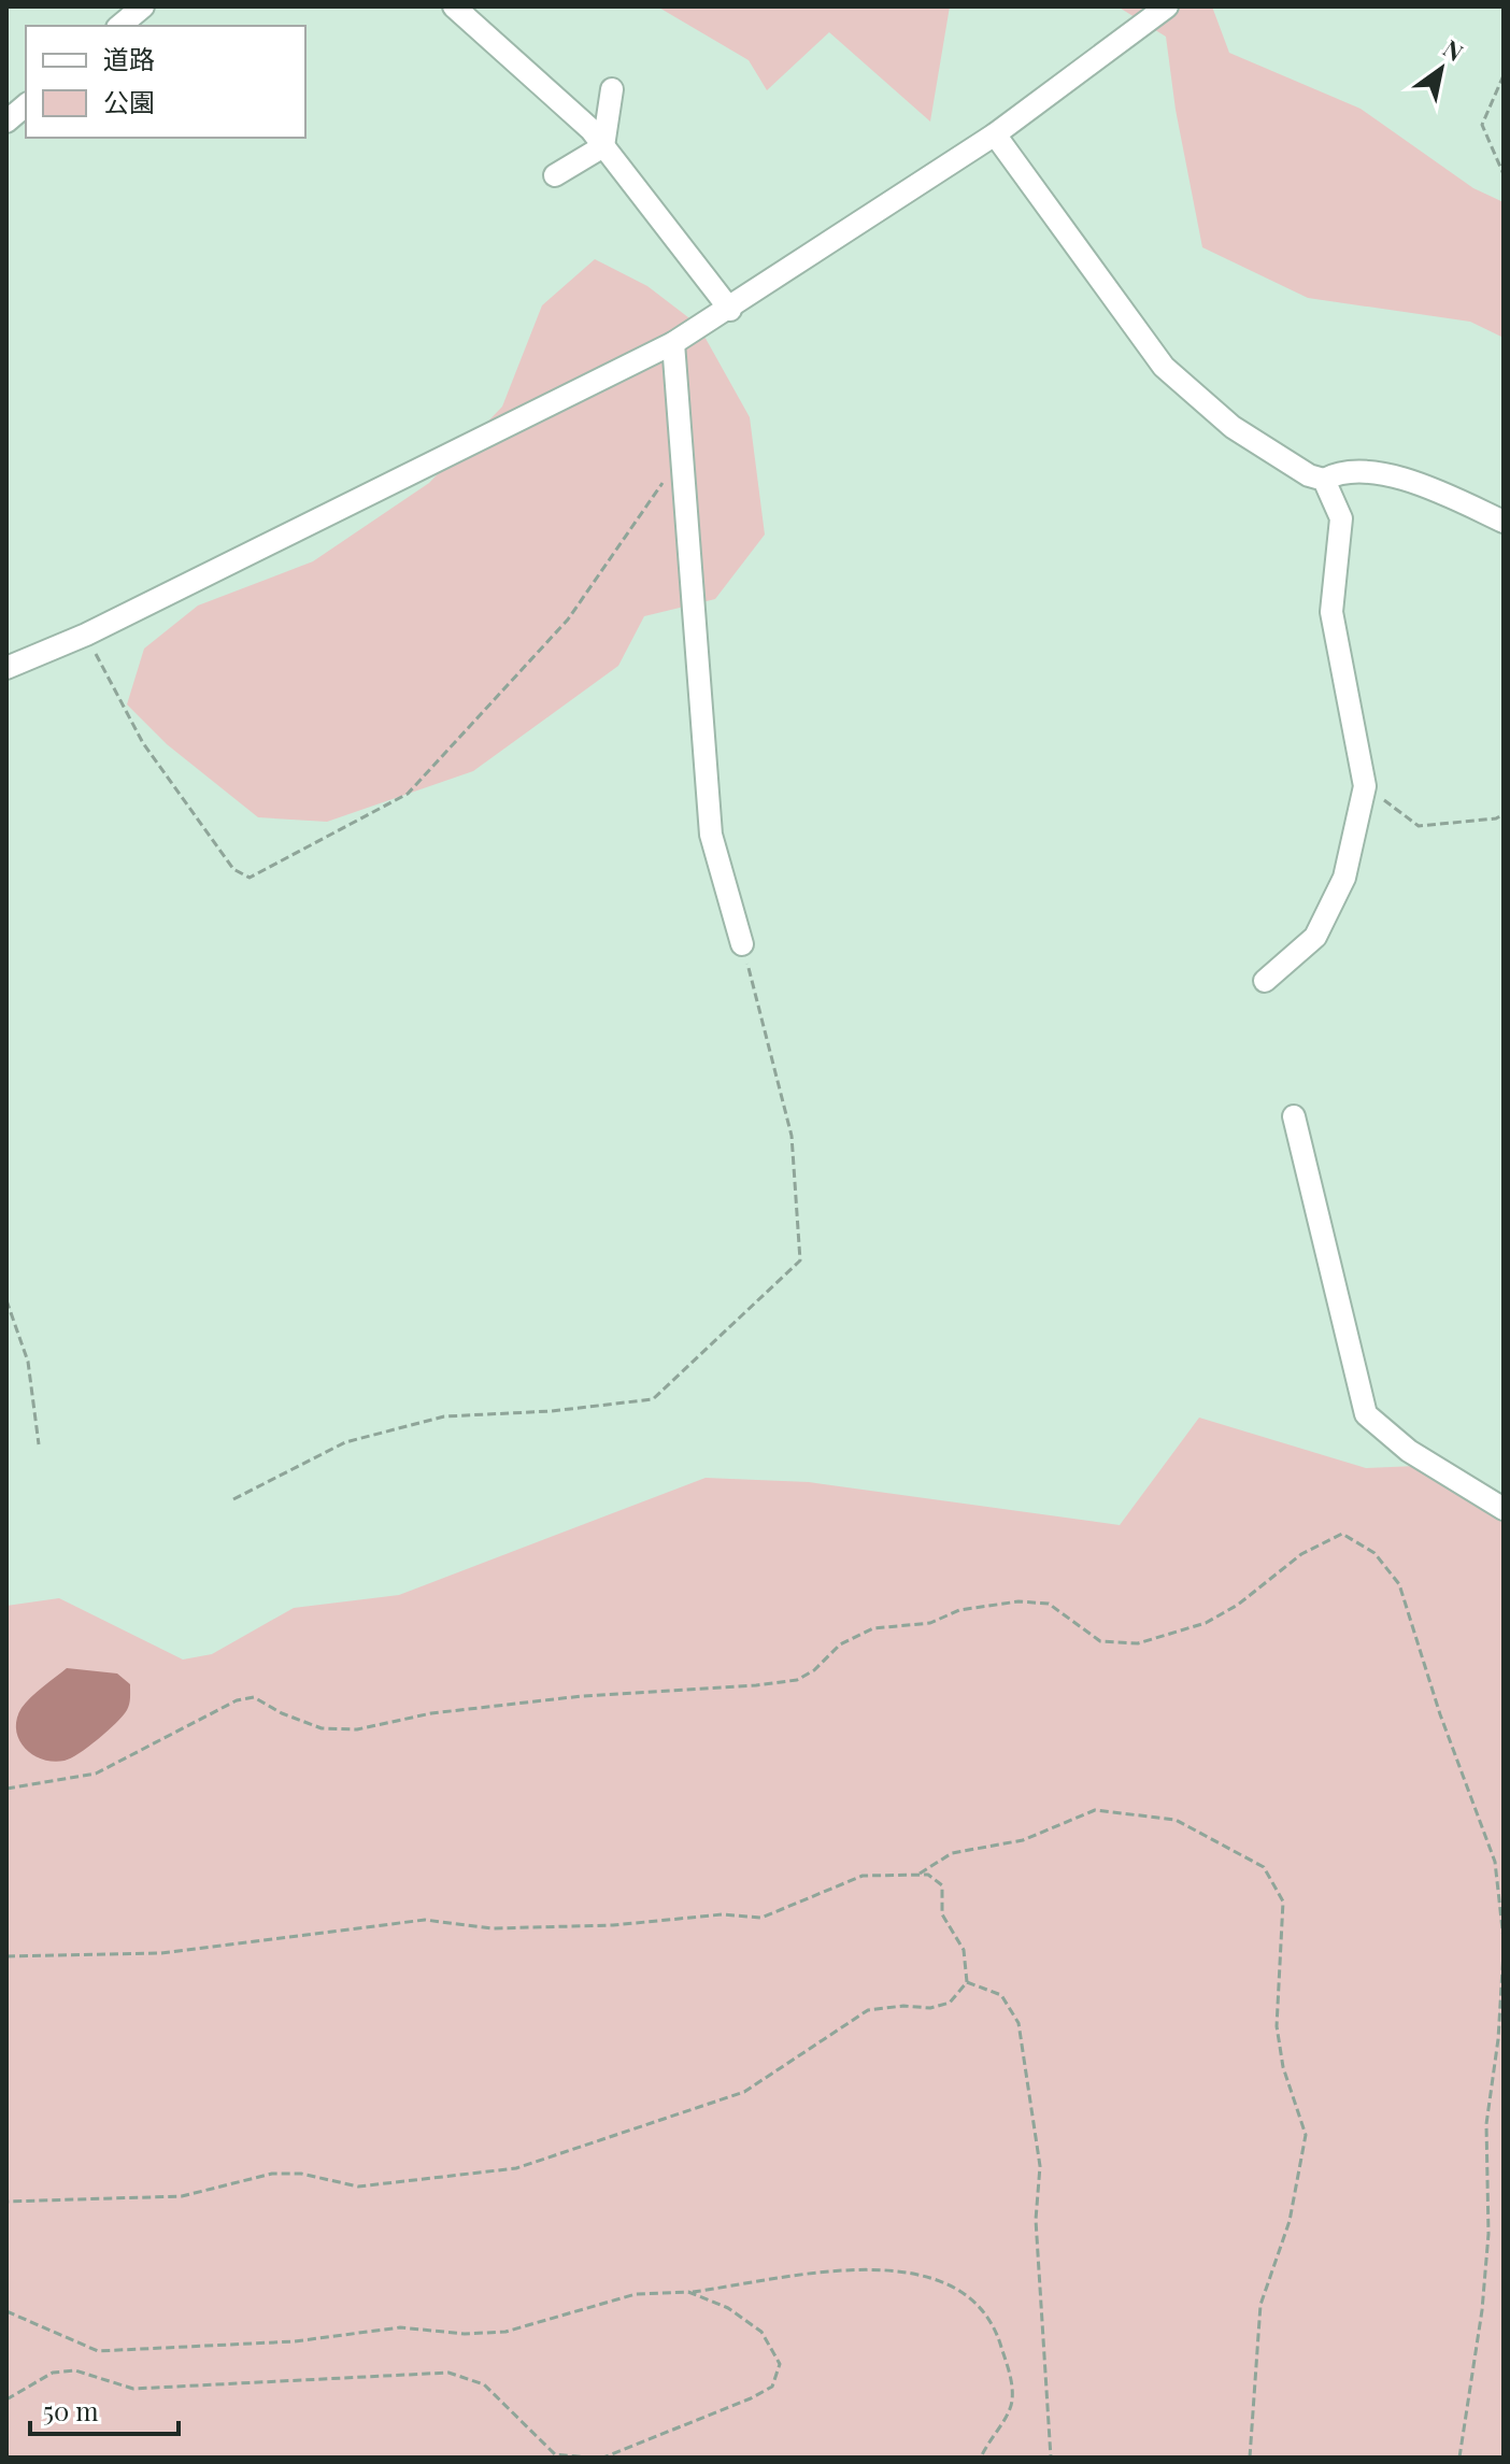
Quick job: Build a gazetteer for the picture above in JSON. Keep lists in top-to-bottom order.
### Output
{
  "legend": ["道路", "公園"],
  "scale_bar": "50 m",
  "north": "top right"
}
